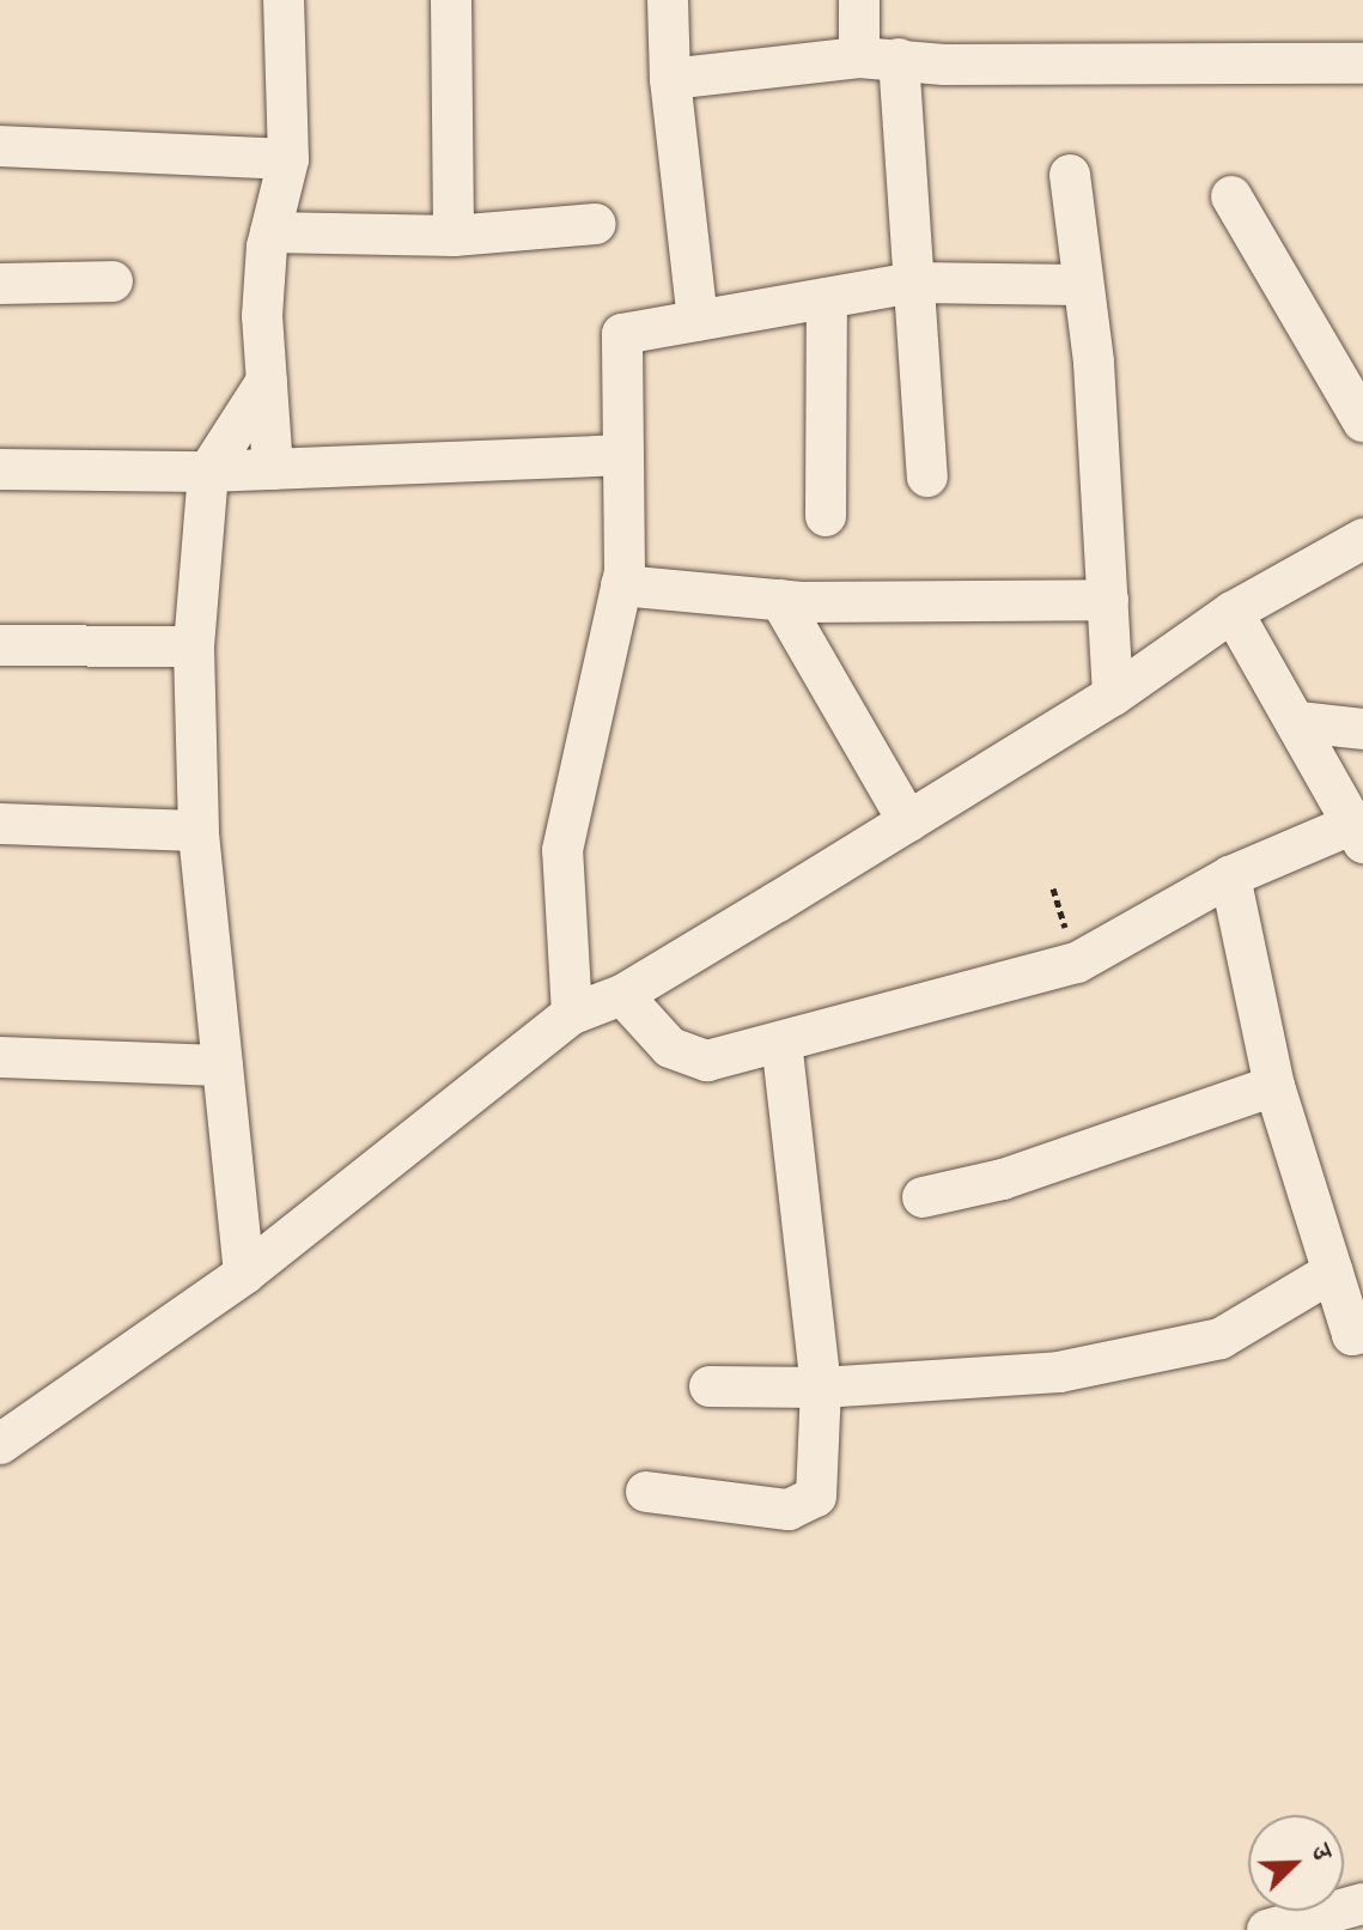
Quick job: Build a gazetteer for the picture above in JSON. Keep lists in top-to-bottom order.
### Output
{
  "north": "top right"
}
